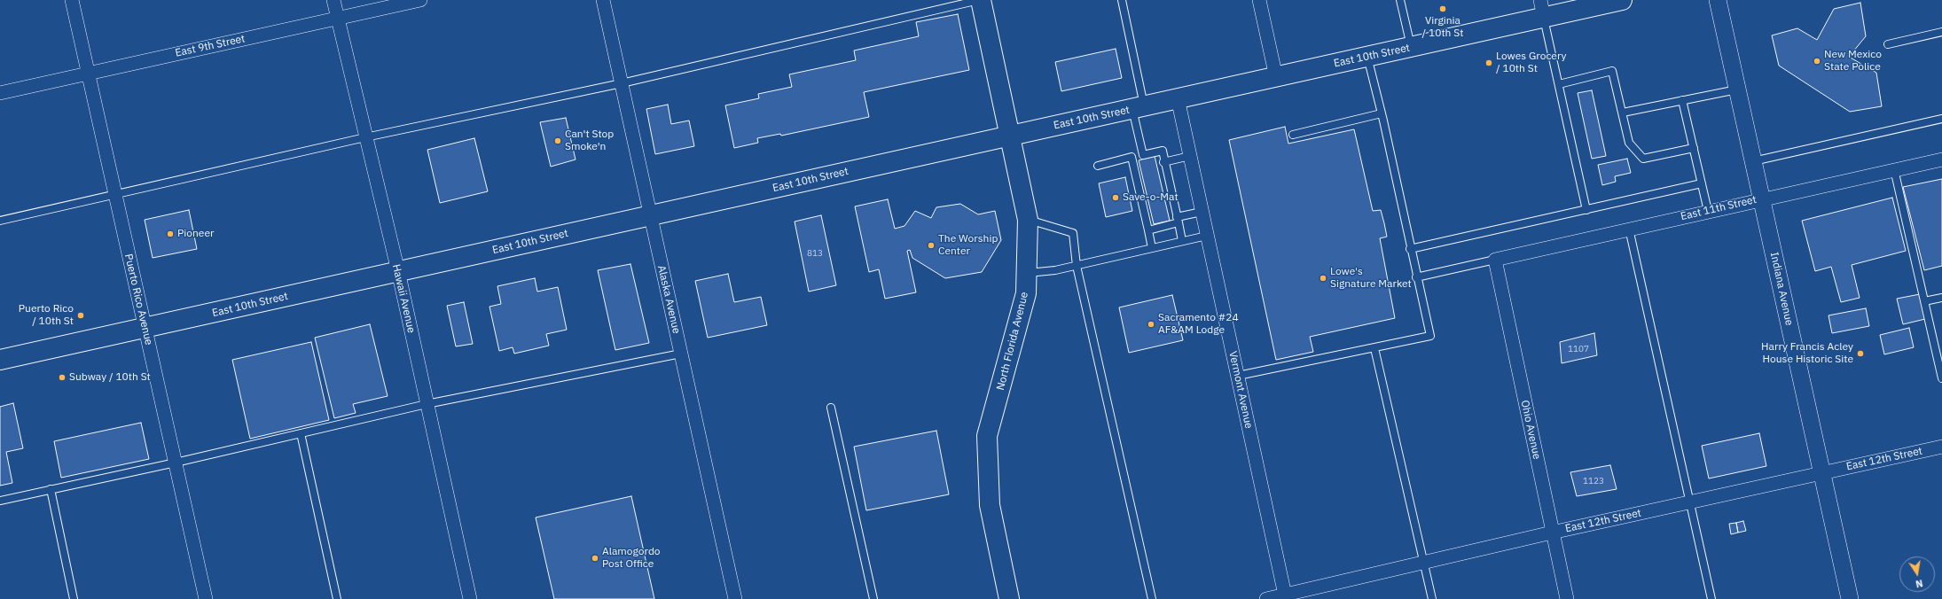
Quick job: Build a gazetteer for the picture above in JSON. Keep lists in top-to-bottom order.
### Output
{
  "streets": {
    "main road": ["East 10th Street", "North Florida Avenue"],
    "street": [
      "East 9th Street",
      "East 11th Street",
      "Indiana Avenue",
      "Hawaii Avenue",
      "Puerto Rico Avenue",
      "Alaska Avenue",
      "Vermont Avenue",
      "Ohio Avenue",
      "East 12th Street"
    ]
  },
  "crossings": [
    ["East 9th Street", "Hawaii Avenue"],
    ["East 9th Street", "Puerto Rico Avenue"],
    ["East 10th Street", "Hawaii Avenue"],
    ["East 10th Street", "Puerto Rico Avenue"],
    ["East 10th Street", "Alaska Avenue"],
    ["East 10th Street", "North Florida Avenue"],
    ["East 10th Street", "Vermont Avenue"],
    ["East 11th Street", "Indiana Avenue"],
    ["East 11th Street", "Ohio Avenue"],
    ["Indiana Avenue", "East 12th Street"],
    ["Vermont Avenue", "East 12th Street"],
    ["Ohio Avenue", "East 12th Street"]
  ],
  "places": [
    "Virginia / 10th St",
    "New Mexico State Police",
    "Lowes Grocery / 10th St",
    "Can't Stop Smoke'n",
    "Save-o-Mat",
    "Pioneer",
    "The Worship Center",
    "Lowe's Signature Market",
    "Puerto Rico / 10th St",
    "Sacramento #24 AF&AM Lodge",
    "Harry Francis Acley House Historic Site",
    "Subway / 10th St",
    "Alamogordo Post Office"
  ],
  "house_numbers": ["813", "1107", "1123"],
  "north": "bottom"
}
